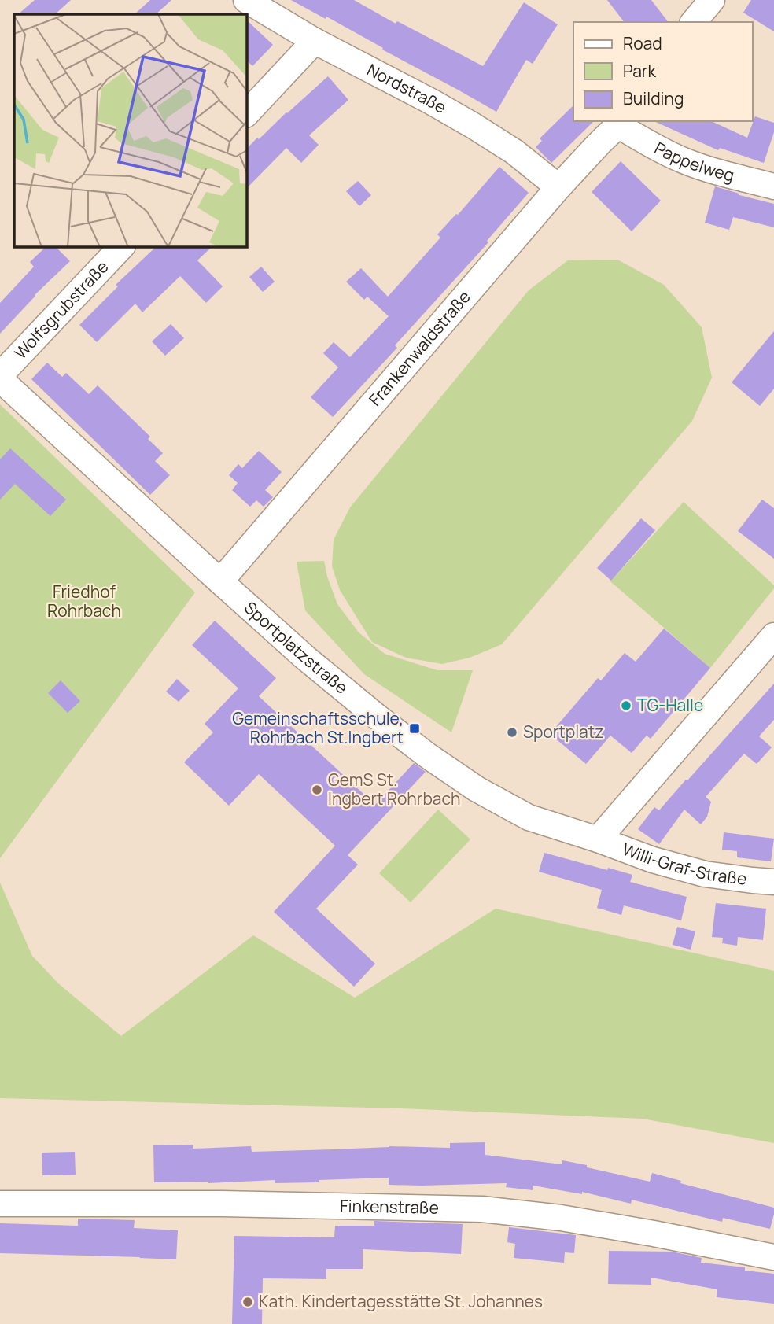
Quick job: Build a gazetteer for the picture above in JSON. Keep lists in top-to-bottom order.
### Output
{
  "streets": {
    "street": [
      "Nordstraße",
      "Pappelweg",
      "Wolfsgrubstraße",
      "Frankenwaldstraße",
      "Sportplatzstraße",
      "Willi-Graf-Straße",
      "Finkenstraße"
    ]
  },
  "crossings": [
    ["Nordstraße", "Frankenwaldstraße"],
    ["Pappelweg", "Frankenwaldstraße"],
    ["Wolfsgrubstraße", "Sportplatzstraße"],
    ["Frankenwaldstraße", "Sportplatzstraße"],
    ["Sportplatzstraße", "Willi-Graf-Straße"]
  ],
  "parks": ["Friedhof Rohrbach"],
  "places": {
    "other": [
      "TG-Halle",
      "Sportplatz",
      "GemS St. Ingbert Rohrbach",
      "Kath. Kindertagesstätte St. Johannes"
    ],
    "transit": ["Gemeinschaftsschule, Rohrbach St.Ingbert"]
  },
  "legend": ["Road", "Park", "Building"]
}
